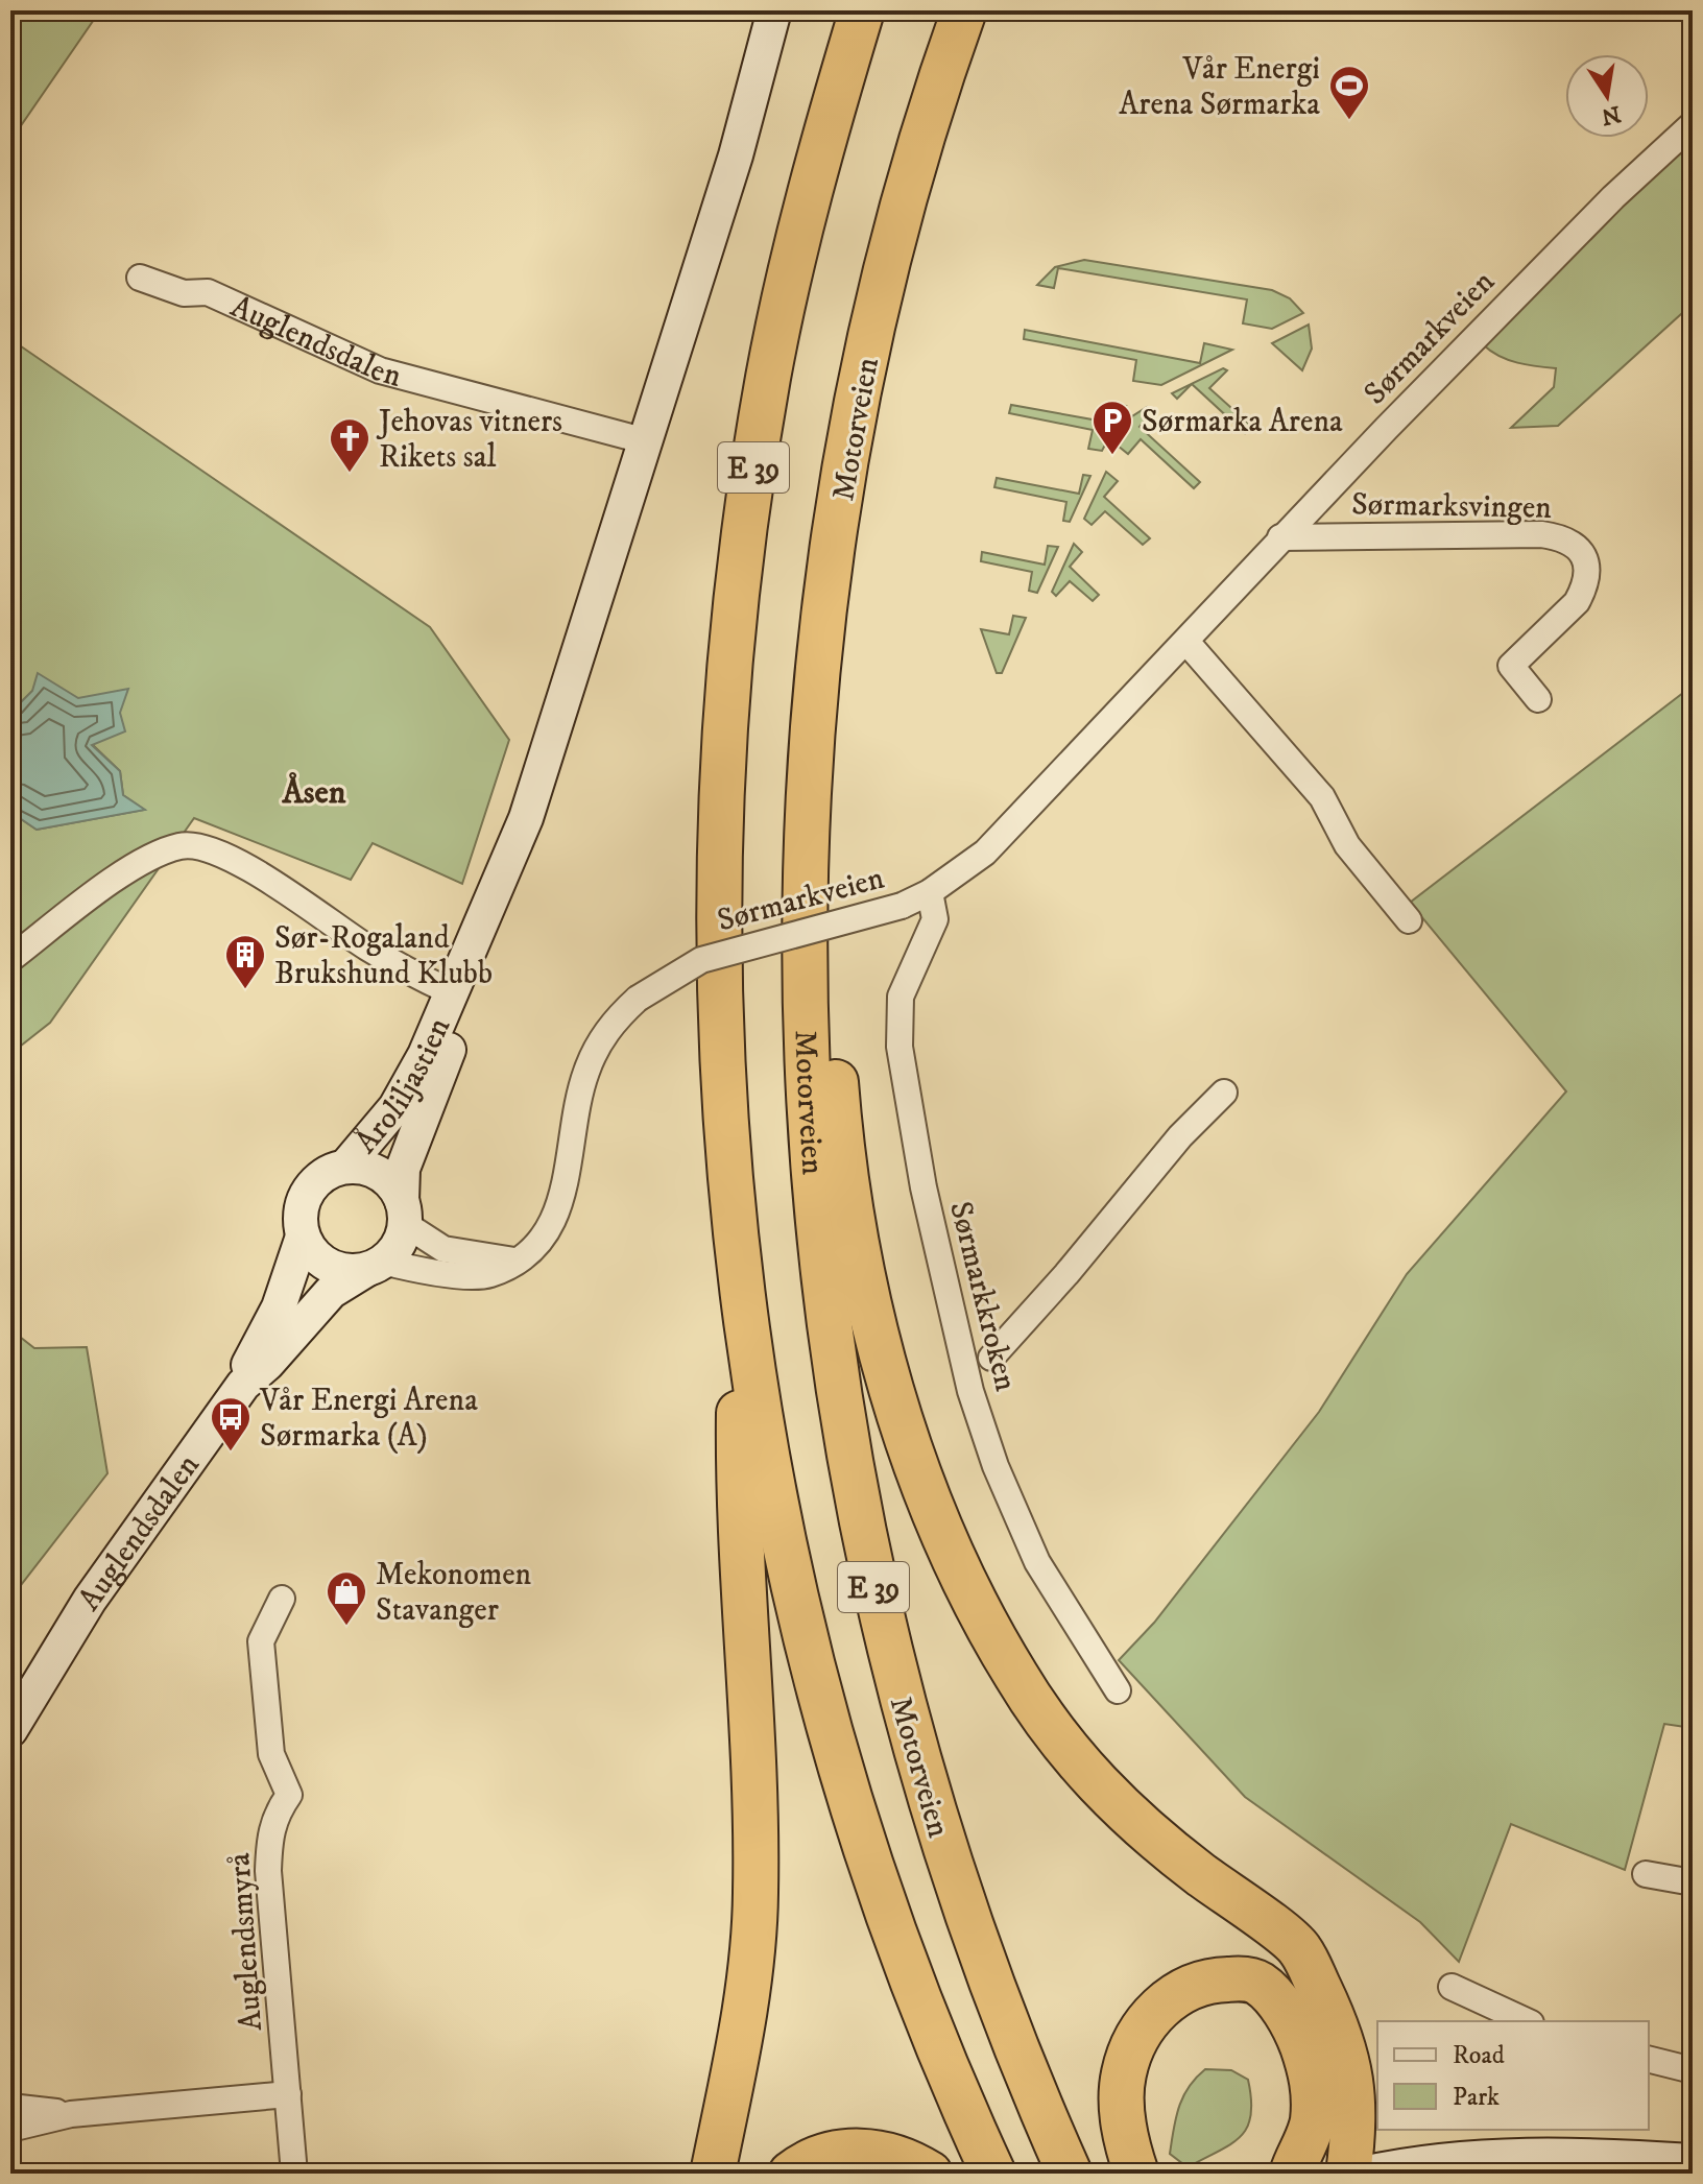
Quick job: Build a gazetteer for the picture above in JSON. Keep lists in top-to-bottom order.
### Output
{
  "streets": {
    "highway": ["Motorveien", "E 39"],
    "main road": ["Auglendsdalen", "Åroliljastien"],
    "street": [
      "Sørmarkveien",
      "Sørmarksvingen",
      "Sørmarkkroken",
      "Auglendsmyrå"
    ]
  },
  "crossings": [
    ["Sørmarkveien", "Sørmarksvingen"],
    ["Sørmarkveien", "Åroliljastien"],
    ["Sørmarkveien", "Sørmarkkroken"],
    ["Motorveien", "E 39"]
  ],
  "districts": ["Åsen"],
  "places": {
    "sports": ["Vår Energi Arena Sørmarka"],
    "parking": ["Sørmarka Arena"],
    "church": ["Jehovas vitners Rikets sal"],
    "building": ["Sør-Rogaland Brukshund Klubb"],
    "bus stop": ["Vår Energi Arena Sørmarka (A)"],
    "shop": ["Mekonomen Stavanger"]
  },
  "legend": ["Road", "Park"],
  "north": "bottom"
}
